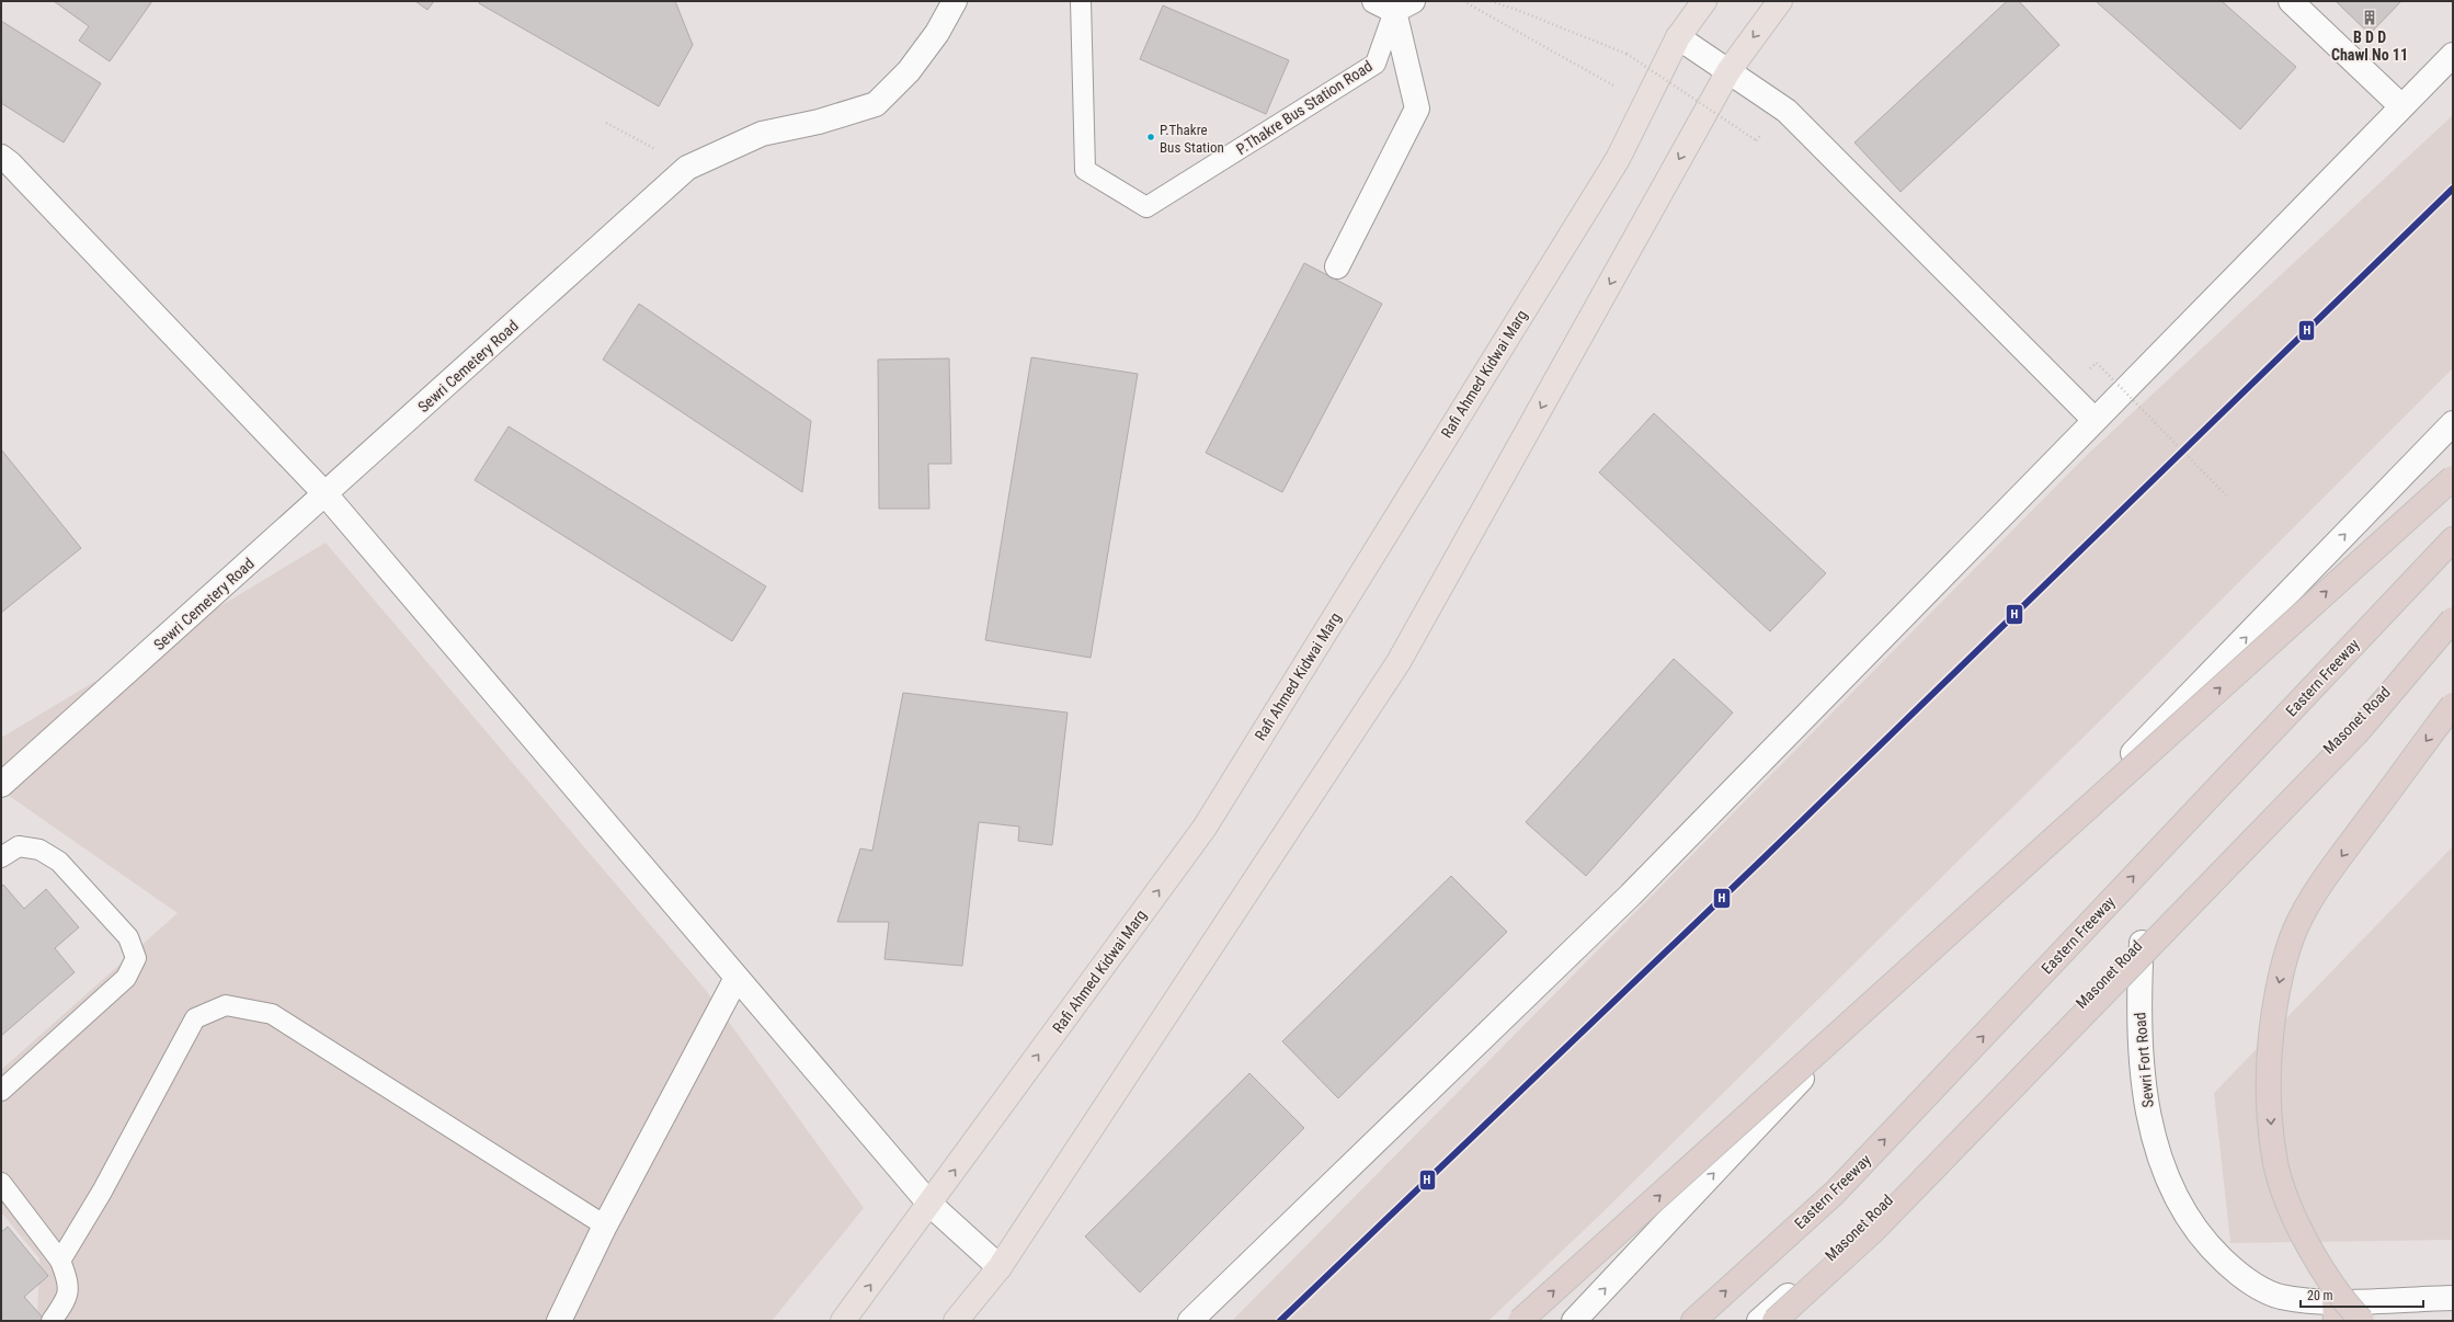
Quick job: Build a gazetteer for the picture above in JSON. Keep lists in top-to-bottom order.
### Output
{
  "streets": {
    "highway": ["Eastern Freeway"],
    "main road": ["Rafi Ahmed Kidwai Marg"],
    "street": ["Sewri Cemetery Road", "Masonet Road", "Sewri Fort Road"],
    "lane": ["P.Thakre Bus Station Road"]
  },
  "crossings": [
    ["Masonet Road", "Sewri Fort Road"]
  ],
  "places": {
    "building": ["B D D Chawl No 11"],
    "other": ["P.Thakre Bus Station"]
  },
  "lines": ["transit line H"],
  "scale_bar": "20 m"
}
